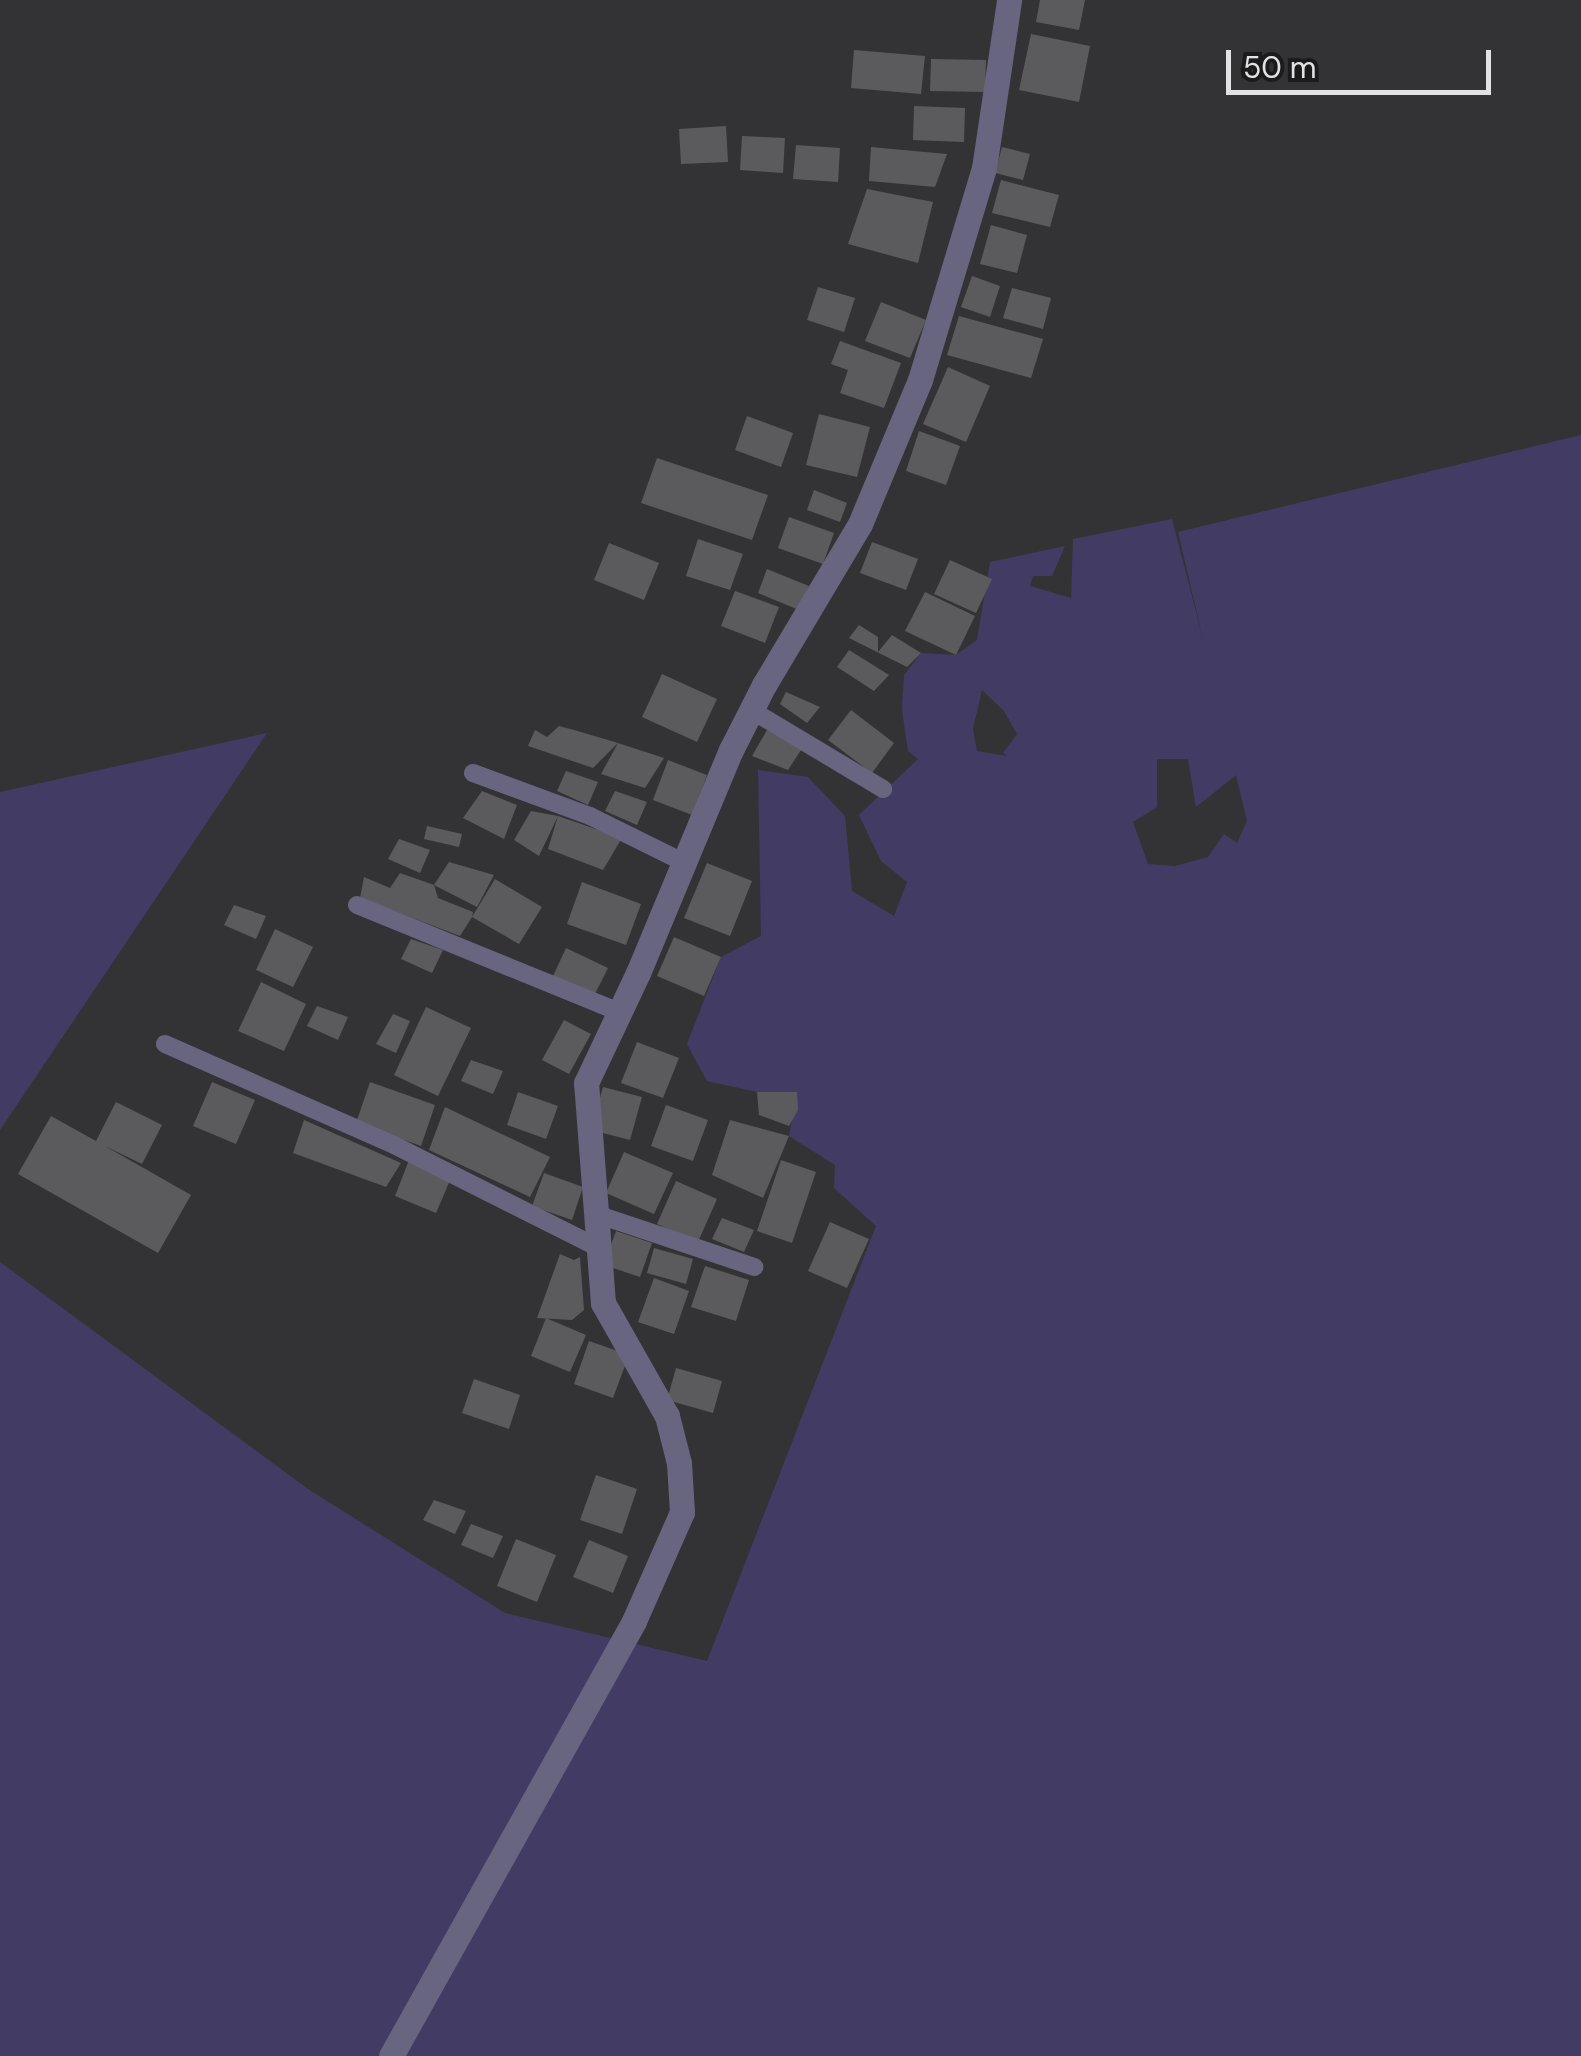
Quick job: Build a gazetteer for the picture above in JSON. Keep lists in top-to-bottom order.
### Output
{
  "scale_bar": "50 m"
}
